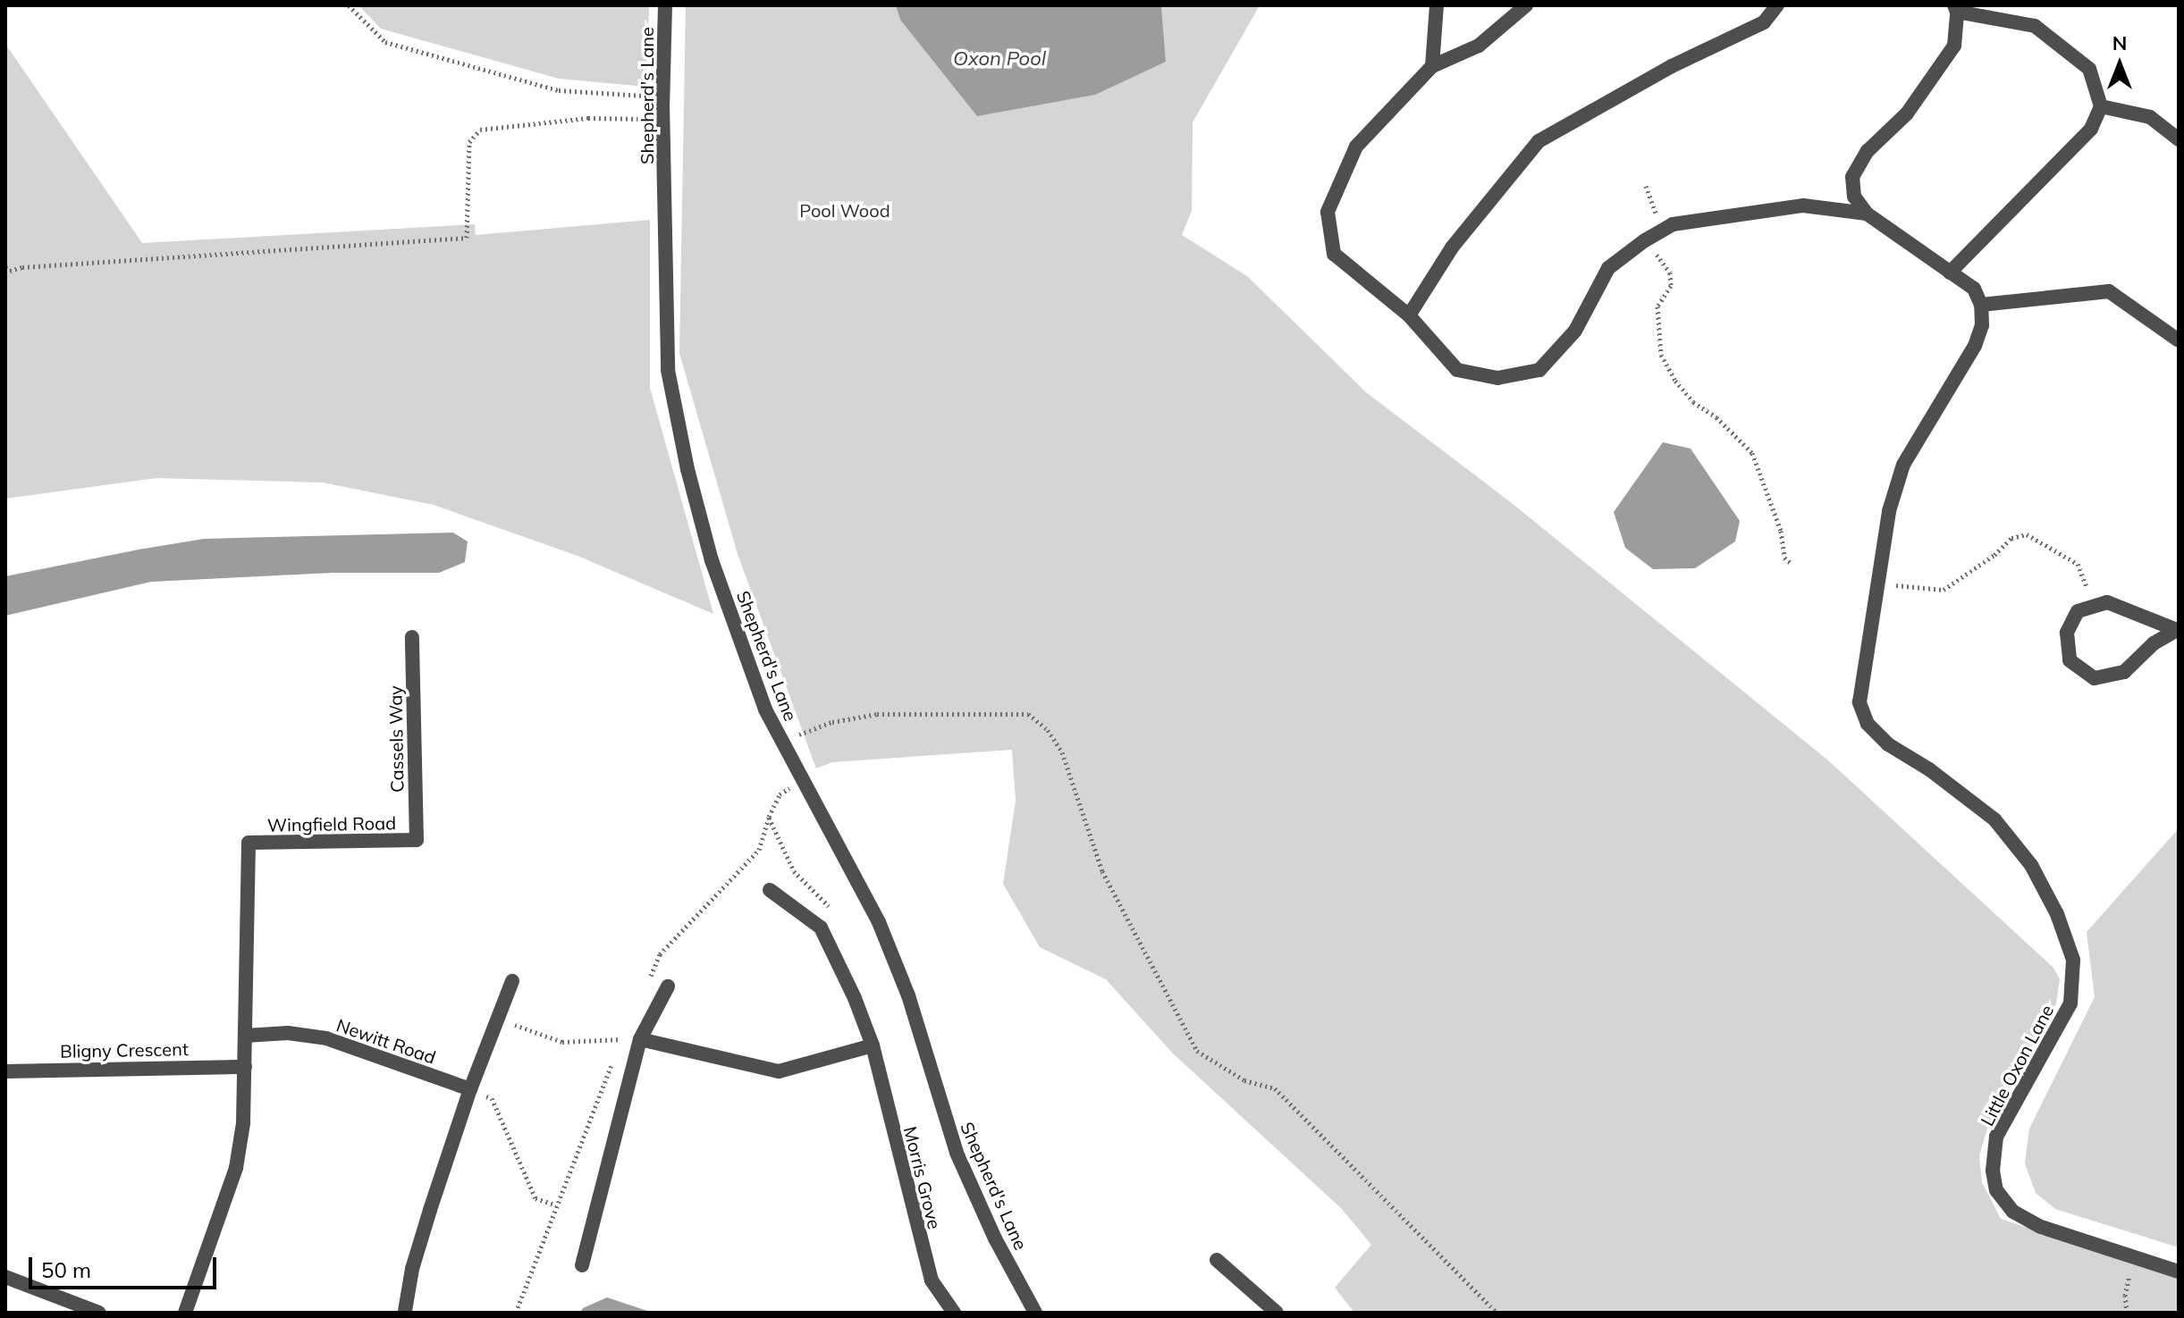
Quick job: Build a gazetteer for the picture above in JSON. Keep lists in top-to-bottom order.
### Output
{
  "streets": {
    "street": [
      "Shepherd's Lane",
      "Cassels Way",
      "Wingfield Road",
      "Newitt Road",
      "Bligny Crescent",
      "Little Oxon Lane",
      "Morris Grove"
    ]
  },
  "crossings": [
    ["Cassels Way", "Wingfield Road"],
    ["Wingfield Road", "Newitt Road"]
  ],
  "water": ["Oxon Pool"],
  "parks": ["Pool Wood"],
  "scale_bar": "50 m",
  "north": "top"
}
